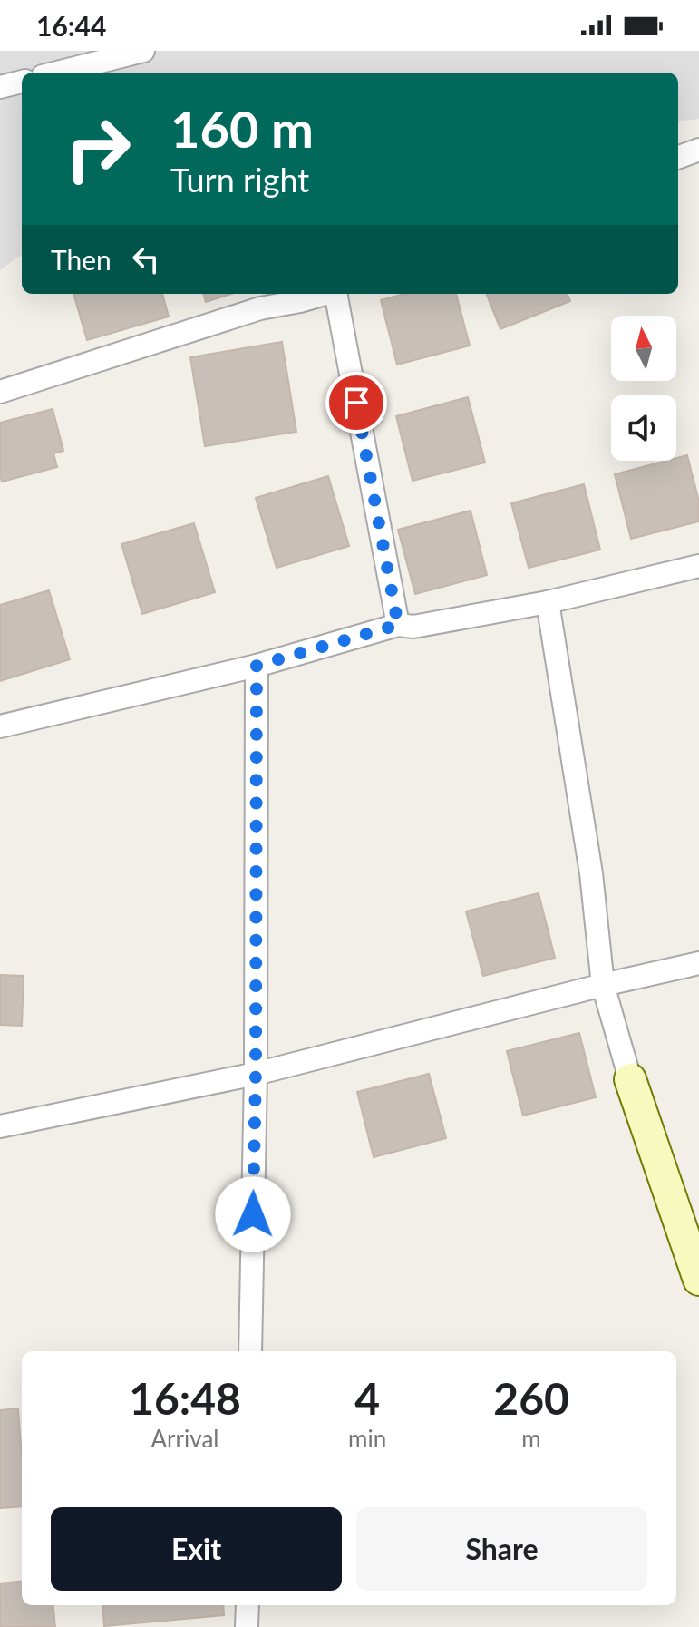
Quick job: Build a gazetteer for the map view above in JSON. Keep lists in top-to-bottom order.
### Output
{
  "north": "top",
  "page": {
    "status": "16:44",
    "turn": ["160 m", "Turn right"],
    "then": "Then",
    "eta": [
      "16:48",
      "Arrival",
      "4",
      "min",
      "260",
      "m"
    ],
    "buttons": ["Exit", "Share"]
  }
}
